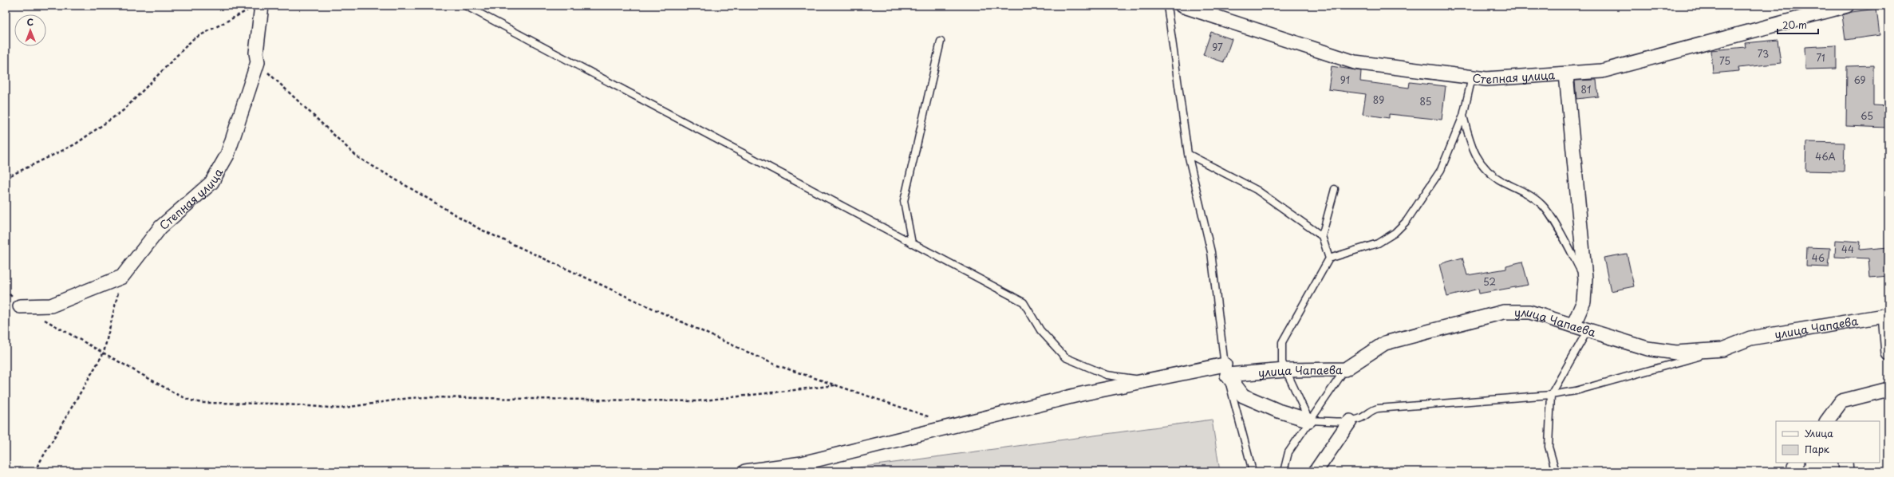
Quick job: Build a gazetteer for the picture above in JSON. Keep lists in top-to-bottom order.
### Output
{
  "streets": {
    "street": ["Степная улица", "улица Чапаева"]
  },
  "house_numbers": [
    "97",
    "73",
    "71",
    "75",
    "91",
    "69",
    "81",
    "89",
    "85",
    "65",
    "46А",
    "44",
    "46",
    "52"
  ],
  "legend": ["Улица", "Парк"],
  "scale_bar": "20 m",
  "north": "top"
}
